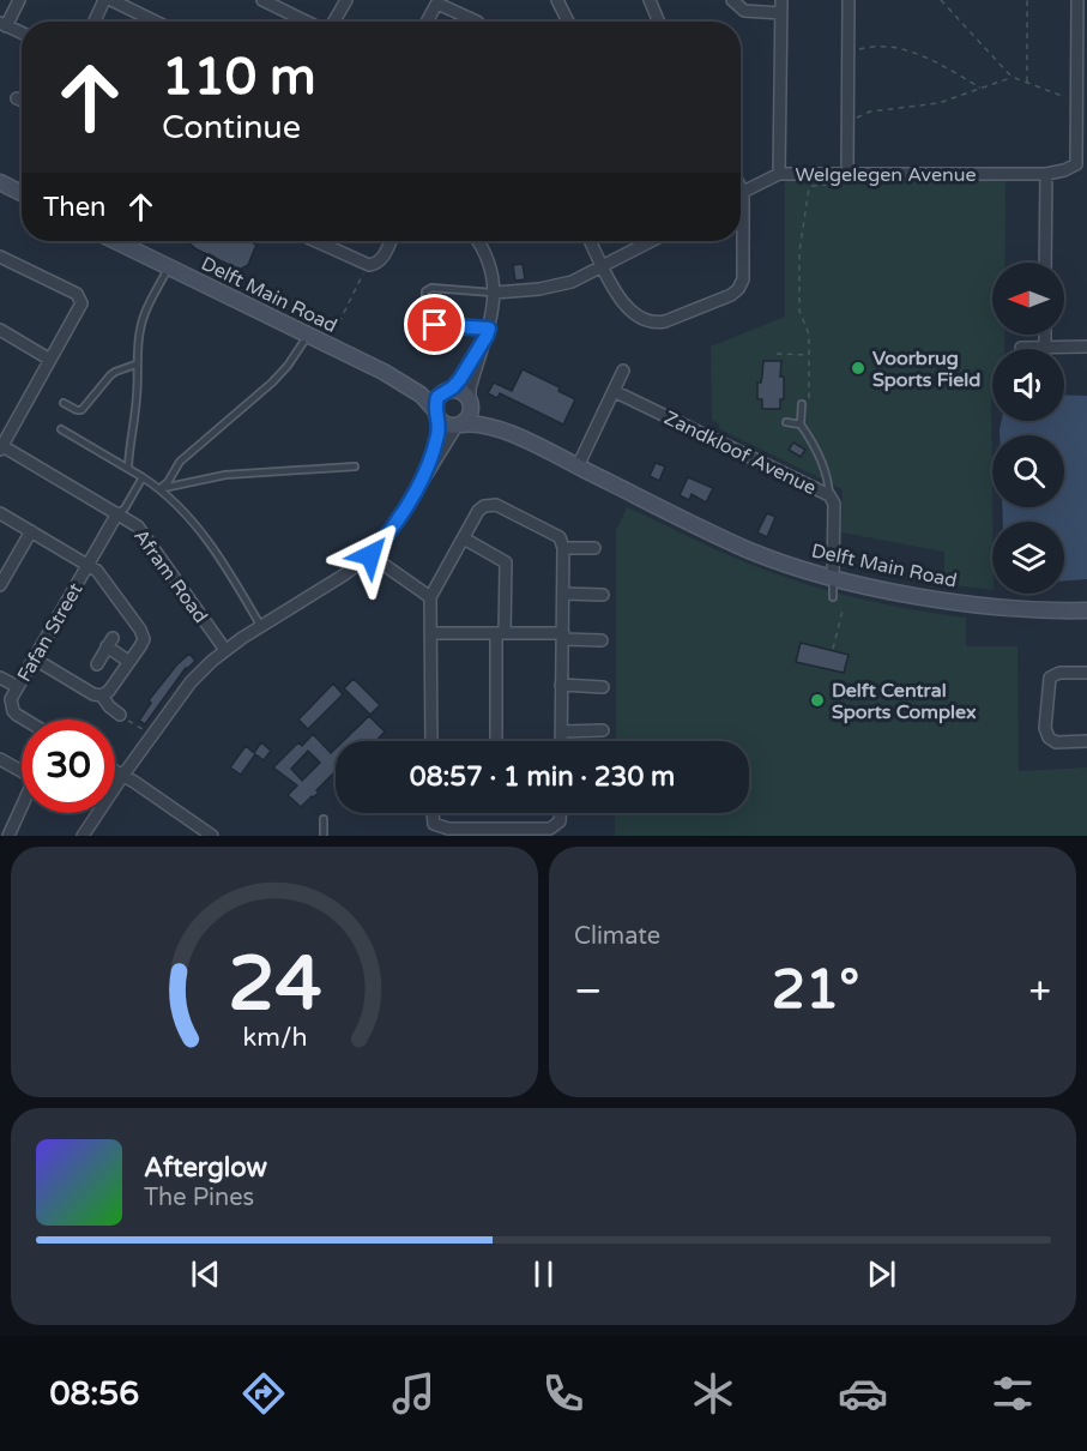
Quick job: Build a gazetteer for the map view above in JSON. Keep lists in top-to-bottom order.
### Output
{
  "streets": {
    "street": [
      "Welgelegen Avenue",
      "Delft Main Road",
      "Zandkloof Avenue",
      "Afram Road",
      "Fafan Street"
    ]
  },
  "crossings": [
    ["Delft Main Road", "Zandkloof Avenue"],
    ["Afram Road", "Fafan Street"]
  ],
  "places": ["Voorbrug Sports Field", "Delft Central Sports Complex"],
  "north": "left",
  "page": {
    "turn": ["110 m", "Continue"],
    "then": "Then",
    "limit": "30",
    "trip": "08:57 · 1 min · 230 m",
    "tile": "Climate",
    "heat": ["−", "21°", "+"],
    "song": ["Afterglow", "The Pines"],
    "tabs": "08:56",
    "gauge": ["24", "km/h"]
  }
}
